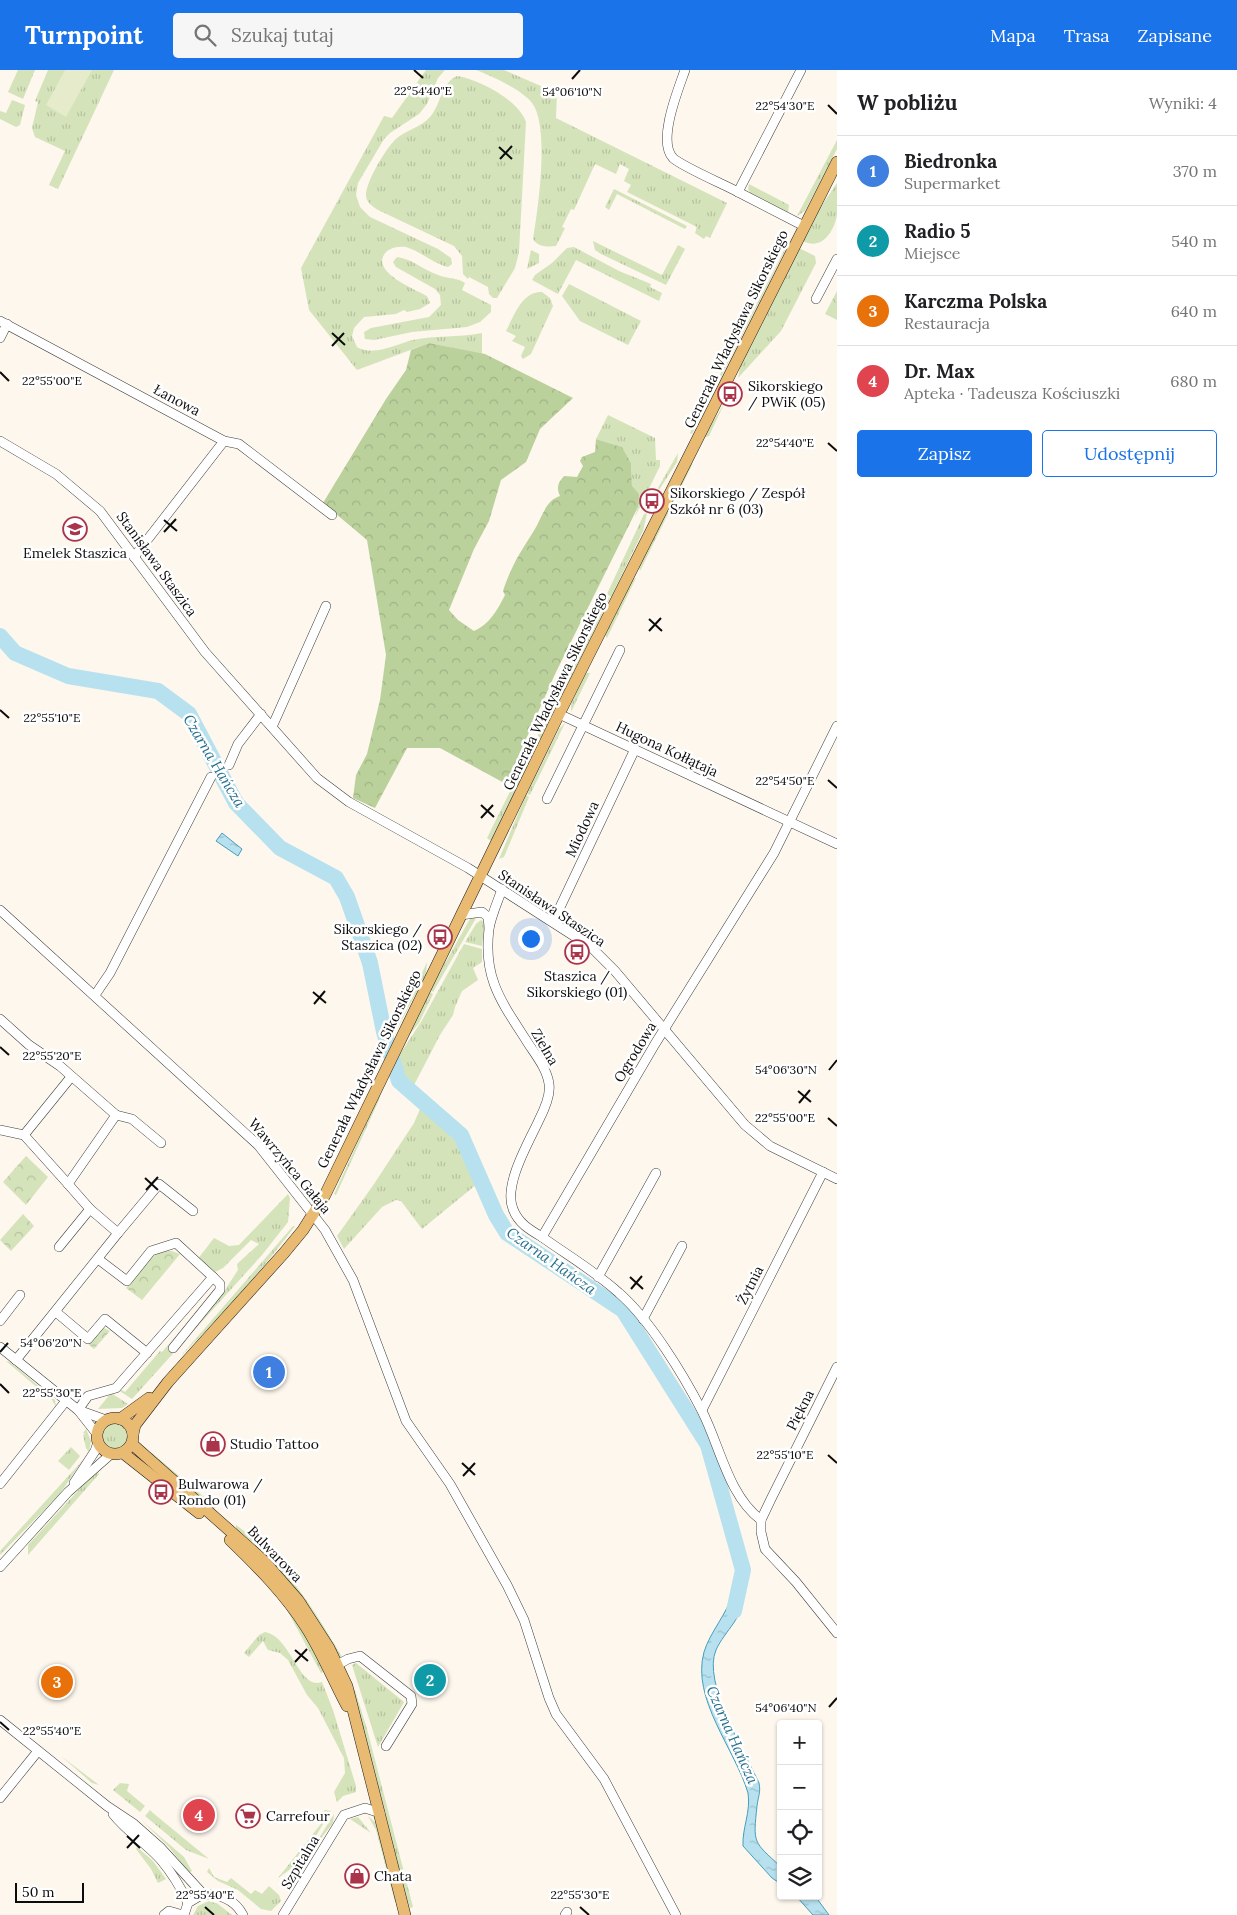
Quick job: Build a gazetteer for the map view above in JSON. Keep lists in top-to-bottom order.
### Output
{
  "streets": {
    "main road": ["Generała Władysława Sikorskiego", "Bulwarowa"],
    "street": [
      "Łanowa",
      "Stanisława Staszica",
      "Hugona Kołłątaja",
      "Miodowa",
      "Zielna",
      "Ogrodowa",
      "Wawrzyńca Gałaja",
      "Żytnia",
      "Piękna",
      "Szpitalna"
    ]
  },
  "crossings": [
    ["Generała Władysława Sikorskiego", "Stanisława Staszica"],
    ["Generała Władysława Sikorskiego", "Hugona Kołłątaja"],
    ["Generała Władysława Sikorskiego", "Wawrzyńca Gałaja"],
    ["Generała Władysława Sikorskiego", "Bulwarowa"],
    ["Stanisława Staszica", "Miodowa"],
    ["Stanisława Staszica", "Zielna"],
    ["Stanisława Staszica", "Ogrodowa"],
    ["Stanisława Staszica", "Żytnia"],
    ["Hugona Kołłątaja", "Miodowa"],
    ["Hugona Kołłątaja", "Ogrodowa"],
    ["Zielna", "Ogrodowa"]
  ],
  "water": ["Czarna Hańcza"],
  "places": {
    "bus stop": [
      "Sikorskiego / PWiK (05)",
      "Sikorskiego / Zespół Szkół nr 6 (03)",
      "Sikorskiego / Staszica (02)",
      "Staszica / Sikorskiego (01)",
      "Bulwarowa / Rondo (01)"
    ],
    "school or university": ["Emelek Staszica"],
    "shop": ["Studio Tattoo", "Chata"],
    "supermarket": ["Carrefour"]
  },
  "scale_bar": "50 m",
  "page": {
    "header": "Turnpoint",
    "search": "Szukaj tutaj",
    "nav": ["Mapa", "Trasa", "Zapisane"],
    "heading": ["W pobliżu", "Wyniki: 4"],
    "list": [
      {
        "mark": "1",
        "name": "Biedronka",
        "note": "Supermarket",
        "value": "370 m"
      },
      {
        "mark": "2",
        "name": "Radio 5",
        "note": "Miejsce",
        "value": "540 m"
      },
      {
        "mark": "3",
        "name": "Karczma Polska",
        "note": "Restauracja",
        "value": "640 m"
      },
      {
        "mark": "4",
        "name": "Dr. Max",
        "note": "Apteka · Tadeusza Kościuszki",
        "value": "680 m"
      }
    ],
    "buttons": ["Zapisz", "Udostępnij"],
    "pins": [
      "1",
      "2",
      "3",
      "4"
    ],
    "map_buttons": ["+", "−"],
    "scale": "50 m"
  },
  "coordinates": [
    "22°54'40\"E",
    "54°06'10\"N",
    "22°54'30\"E",
    "22°55'00\"E",
    "22°55'10\"E",
    "22°54'50\"E",
    "22°55'20\"E",
    "54°06'30\"N",
    "54°06'20\"N",
    "22°55'30\"E",
    "54°06'40\"N",
    "22°55'40\"E"
  ]
}
